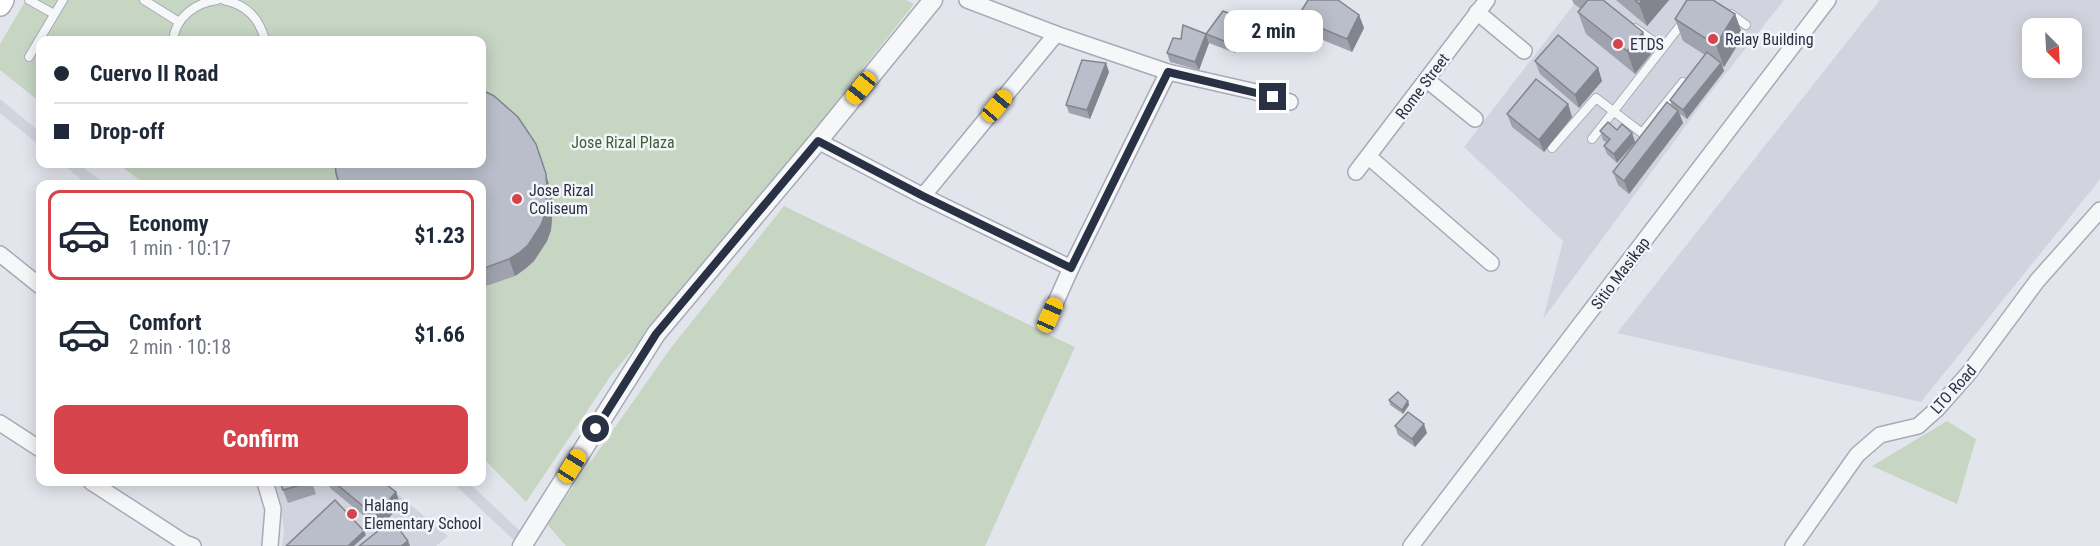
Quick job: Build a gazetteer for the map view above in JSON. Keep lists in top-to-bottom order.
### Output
{
  "streets": {
    "street": ["Rome Street", "Sitio Masikap", "LTO Road"]
  },
  "parks": ["Jose Rizal Plaza"],
  "places": [
    "Relay Building",
    "ETDS",
    "Jose Rizal Coliseum",
    "Halang Elementary School"
  ],
  "north": "bottom right",
  "page": {
    "bubble": "2 min",
    "banner": ["Cuervo II Road", "Drop-off"],
    "list": [
      {
        "name": "Economy",
        "note": "1 min · 10:17",
        "value": "$1.23"
      },
      {
        "name": "Comfort",
        "note": "2 min · 10:18",
        "value": "$1.66"
      }
    ],
    "buttons": "Confirm"
  }
}
